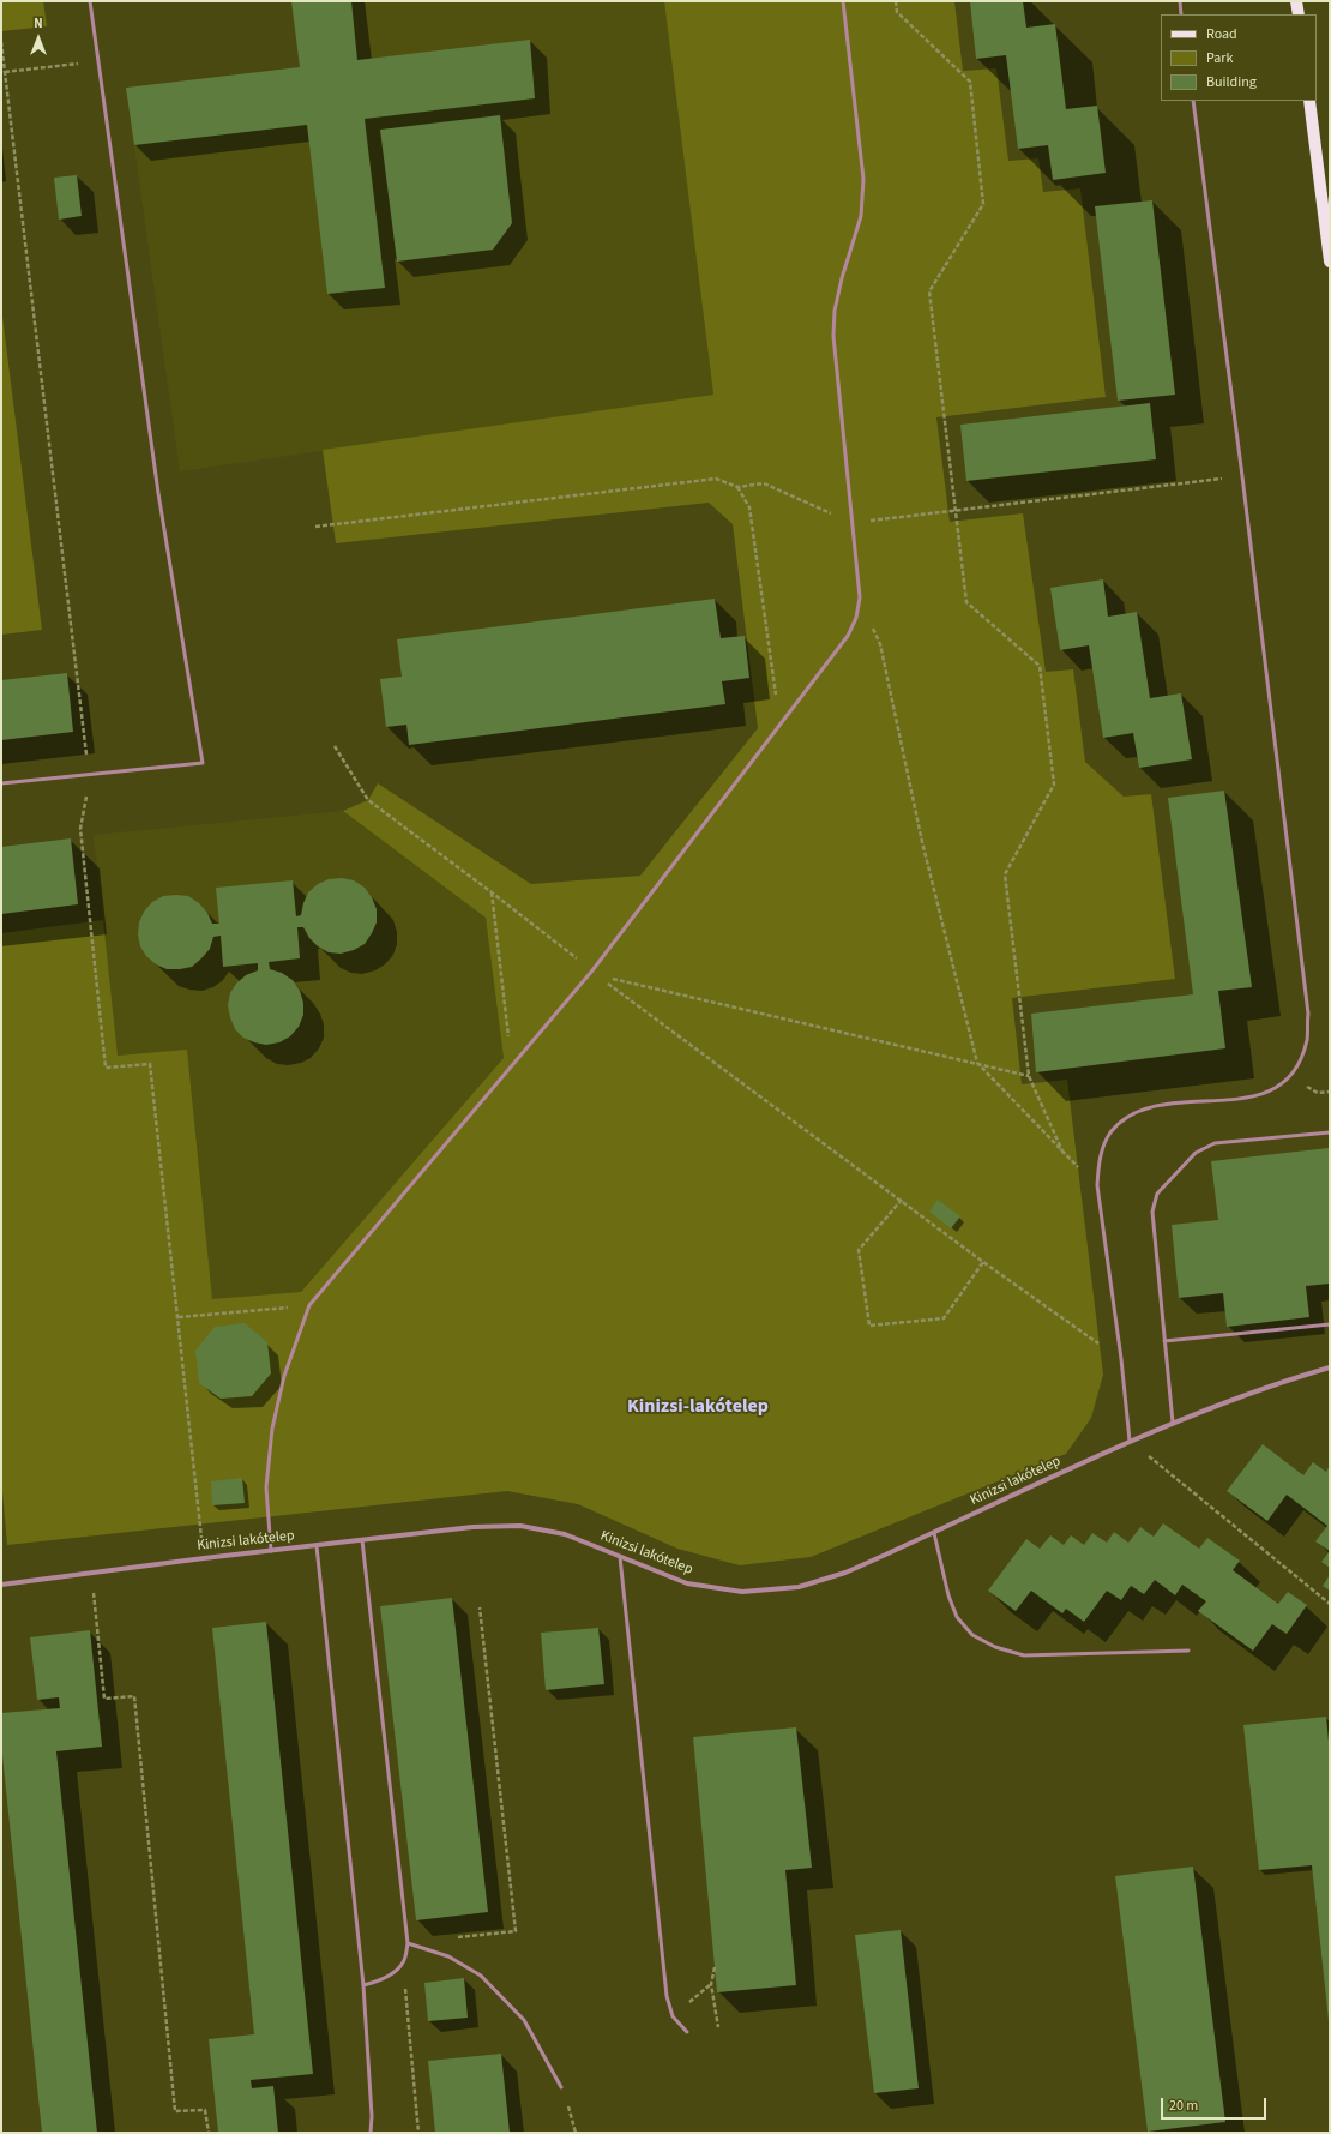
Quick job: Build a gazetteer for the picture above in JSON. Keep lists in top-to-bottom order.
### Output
{
  "streets": {
    "street": ["Kinizsi lakótelep"]
  },
  "districts": ["Kinizsi-lakótelep"],
  "legend": ["Road", "Park", "Building"],
  "scale_bar": "20 m",
  "north": "top"
}
